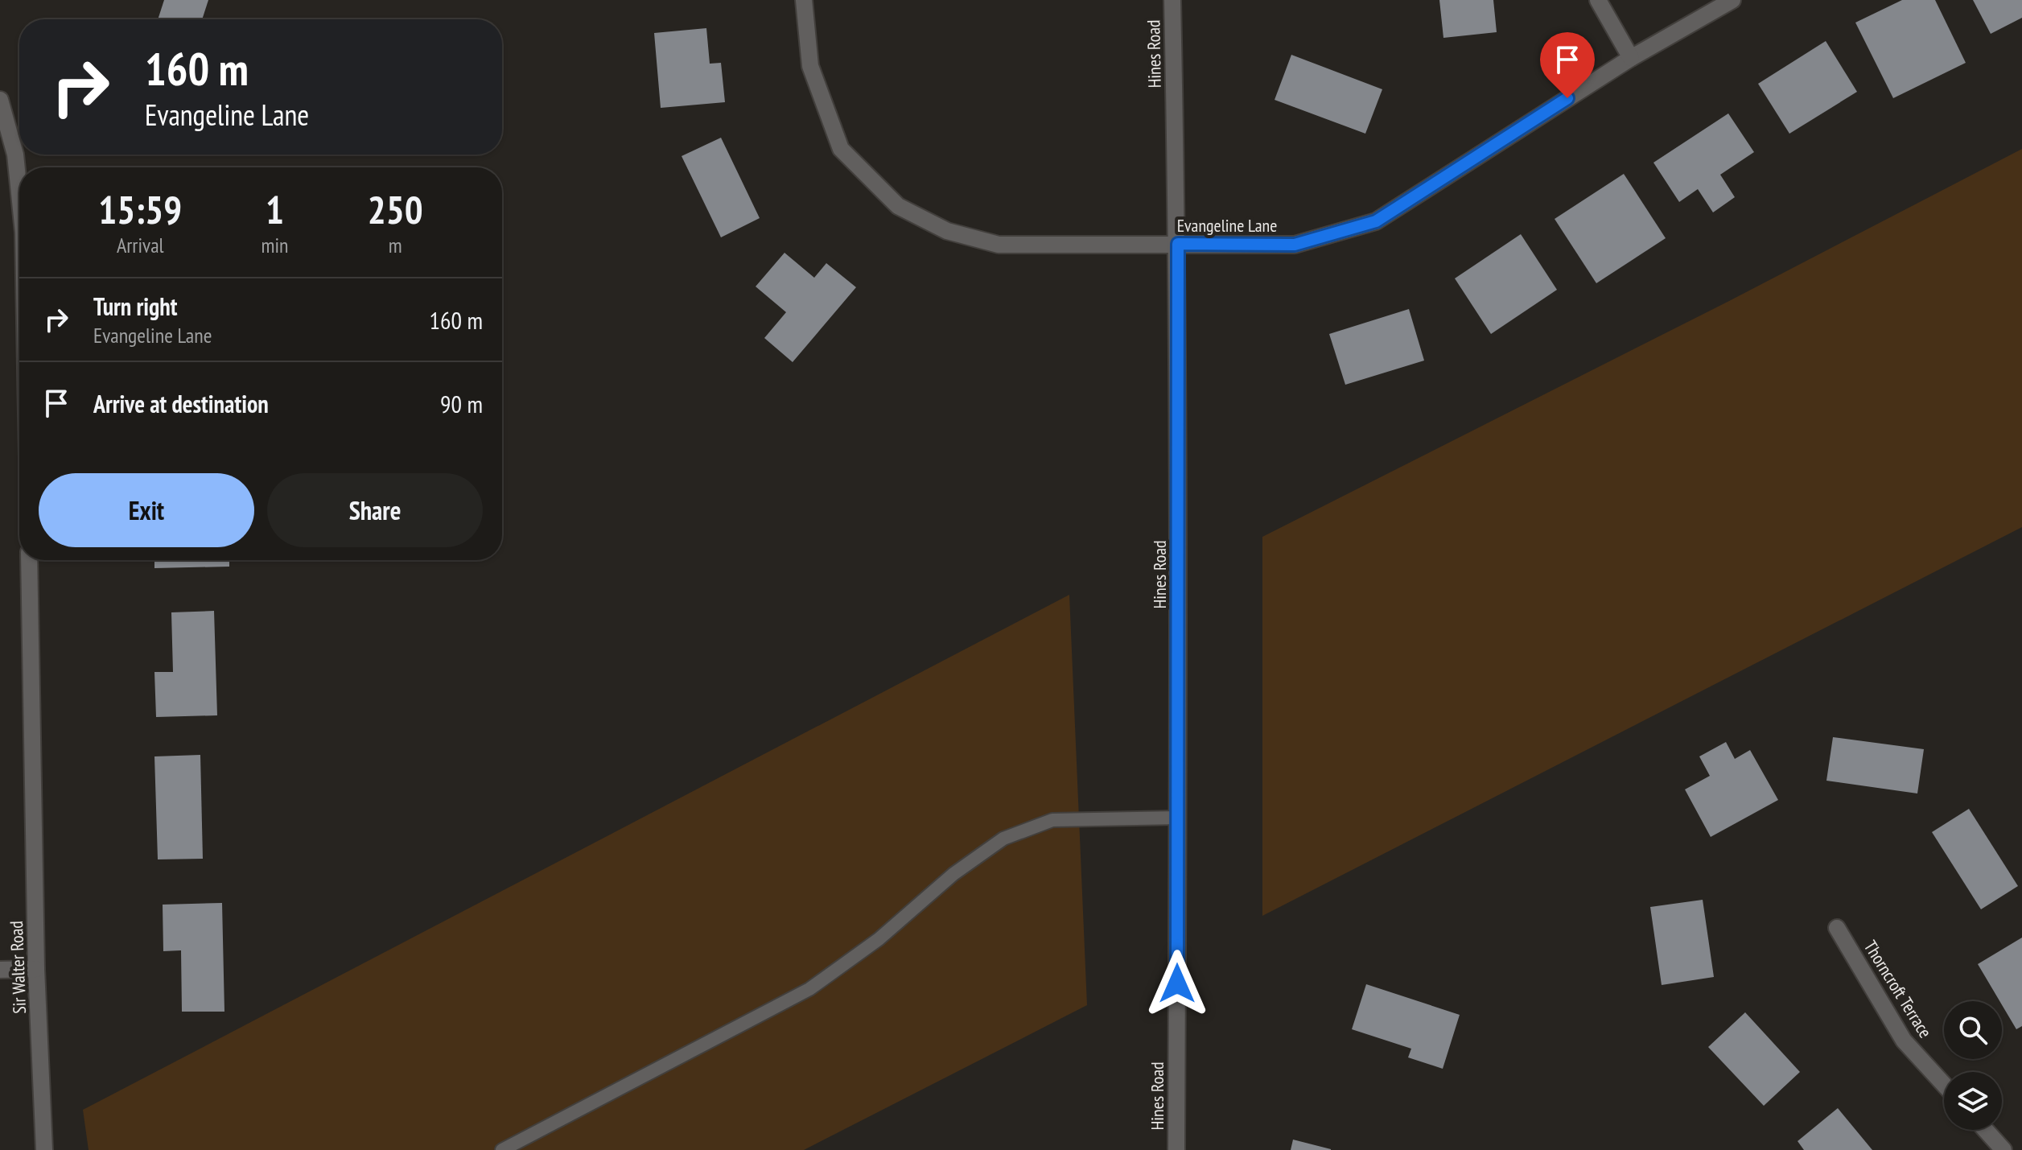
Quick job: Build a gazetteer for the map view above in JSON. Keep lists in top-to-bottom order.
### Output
{
  "streets": {
    "street": [
      "Hines Road",
      "Evangeline Lane",
      "Sir Walter Road",
      "Thorncroft Terrace"
    ]
  },
  "crossings": [
    ["Hines Road", "Evangeline Lane"]
  ],
  "page": {
    "turn": ["160 m", "Evangeline Lane"],
    "eta": [
      "15:59",
      "Arrival",
      "1",
      "min",
      "250",
      "m"
    ],
    "list": [
      {
        "name": "Turn right",
        "note": "Evangeline Lane",
        "value": "160 m"
      },
      {
        "name": "Arrive at destination",
        "value": "90 m"
      }
    ],
    "buttons": ["Exit", "Share"]
  }
}
